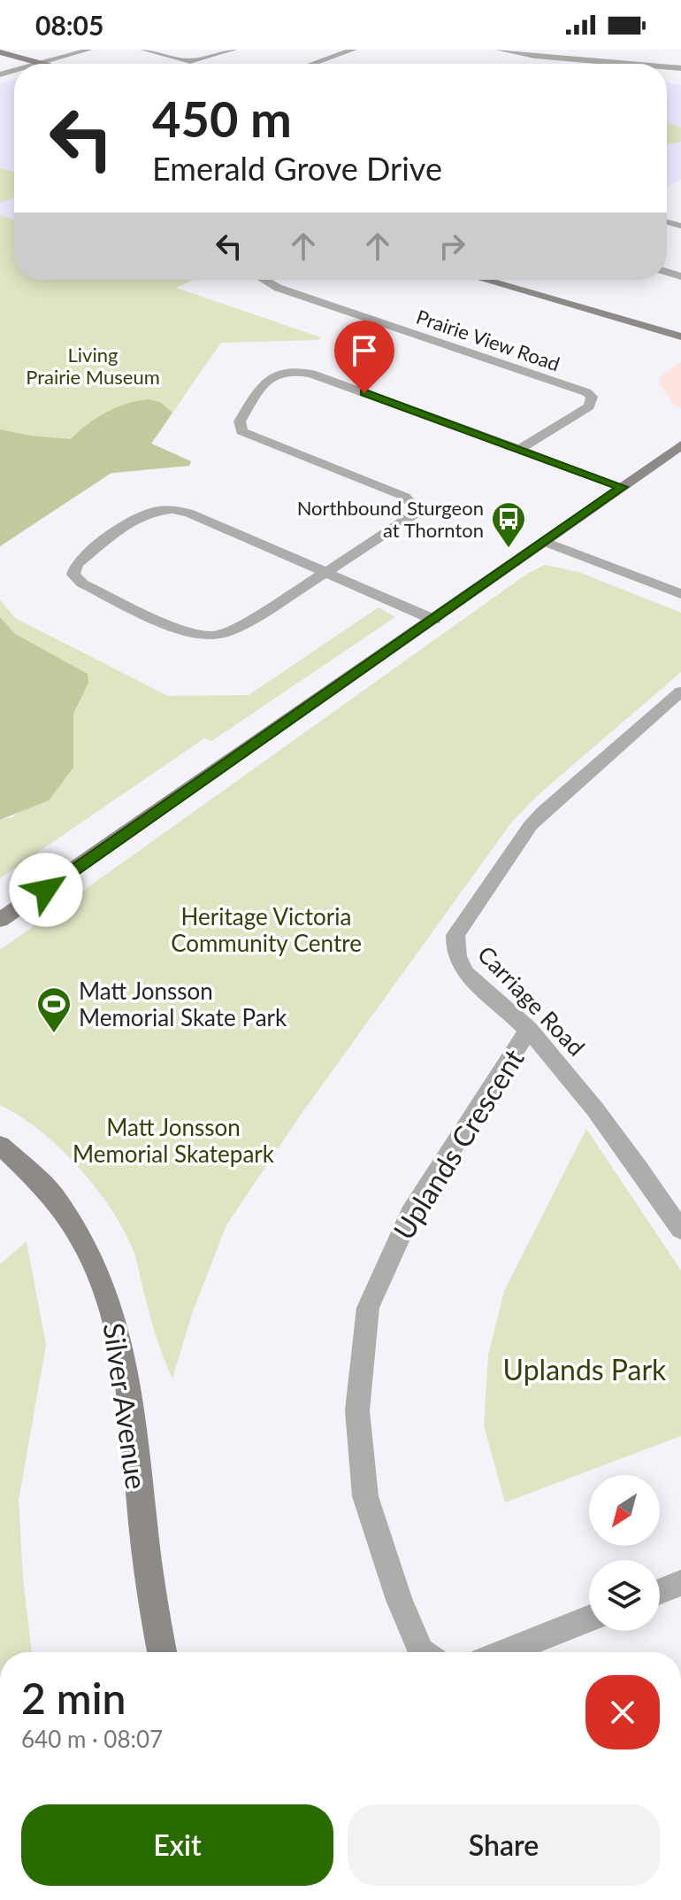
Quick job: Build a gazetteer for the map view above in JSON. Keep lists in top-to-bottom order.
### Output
{
  "streets": {
    "main road": ["Silver Avenue"],
    "street": ["Prairie View Road", "Carriage Road", "Uplands Crescent"]
  },
  "crossings": [
    ["Carriage Road", "Uplands Crescent"]
  ],
  "parks": [
    "Living Prairie Museum",
    "Heritage Victoria Community Centre",
    "Matt Jonsson Memorial Skatepark",
    "Uplands Park"
  ],
  "places": {
    "bus stop": ["Northbound Sturgeon at Thornton"],
    "sports": ["Matt Jonsson Memorial Skate Park"]
  },
  "north": "bottom left",
  "page": {
    "status": "08:05",
    "turn": ["450 m", "Emerald Grove Drive"],
    "heading": ["2 min", "640 m · 08:07"],
    "buttons": ["Exit", "Share"]
  }
}
